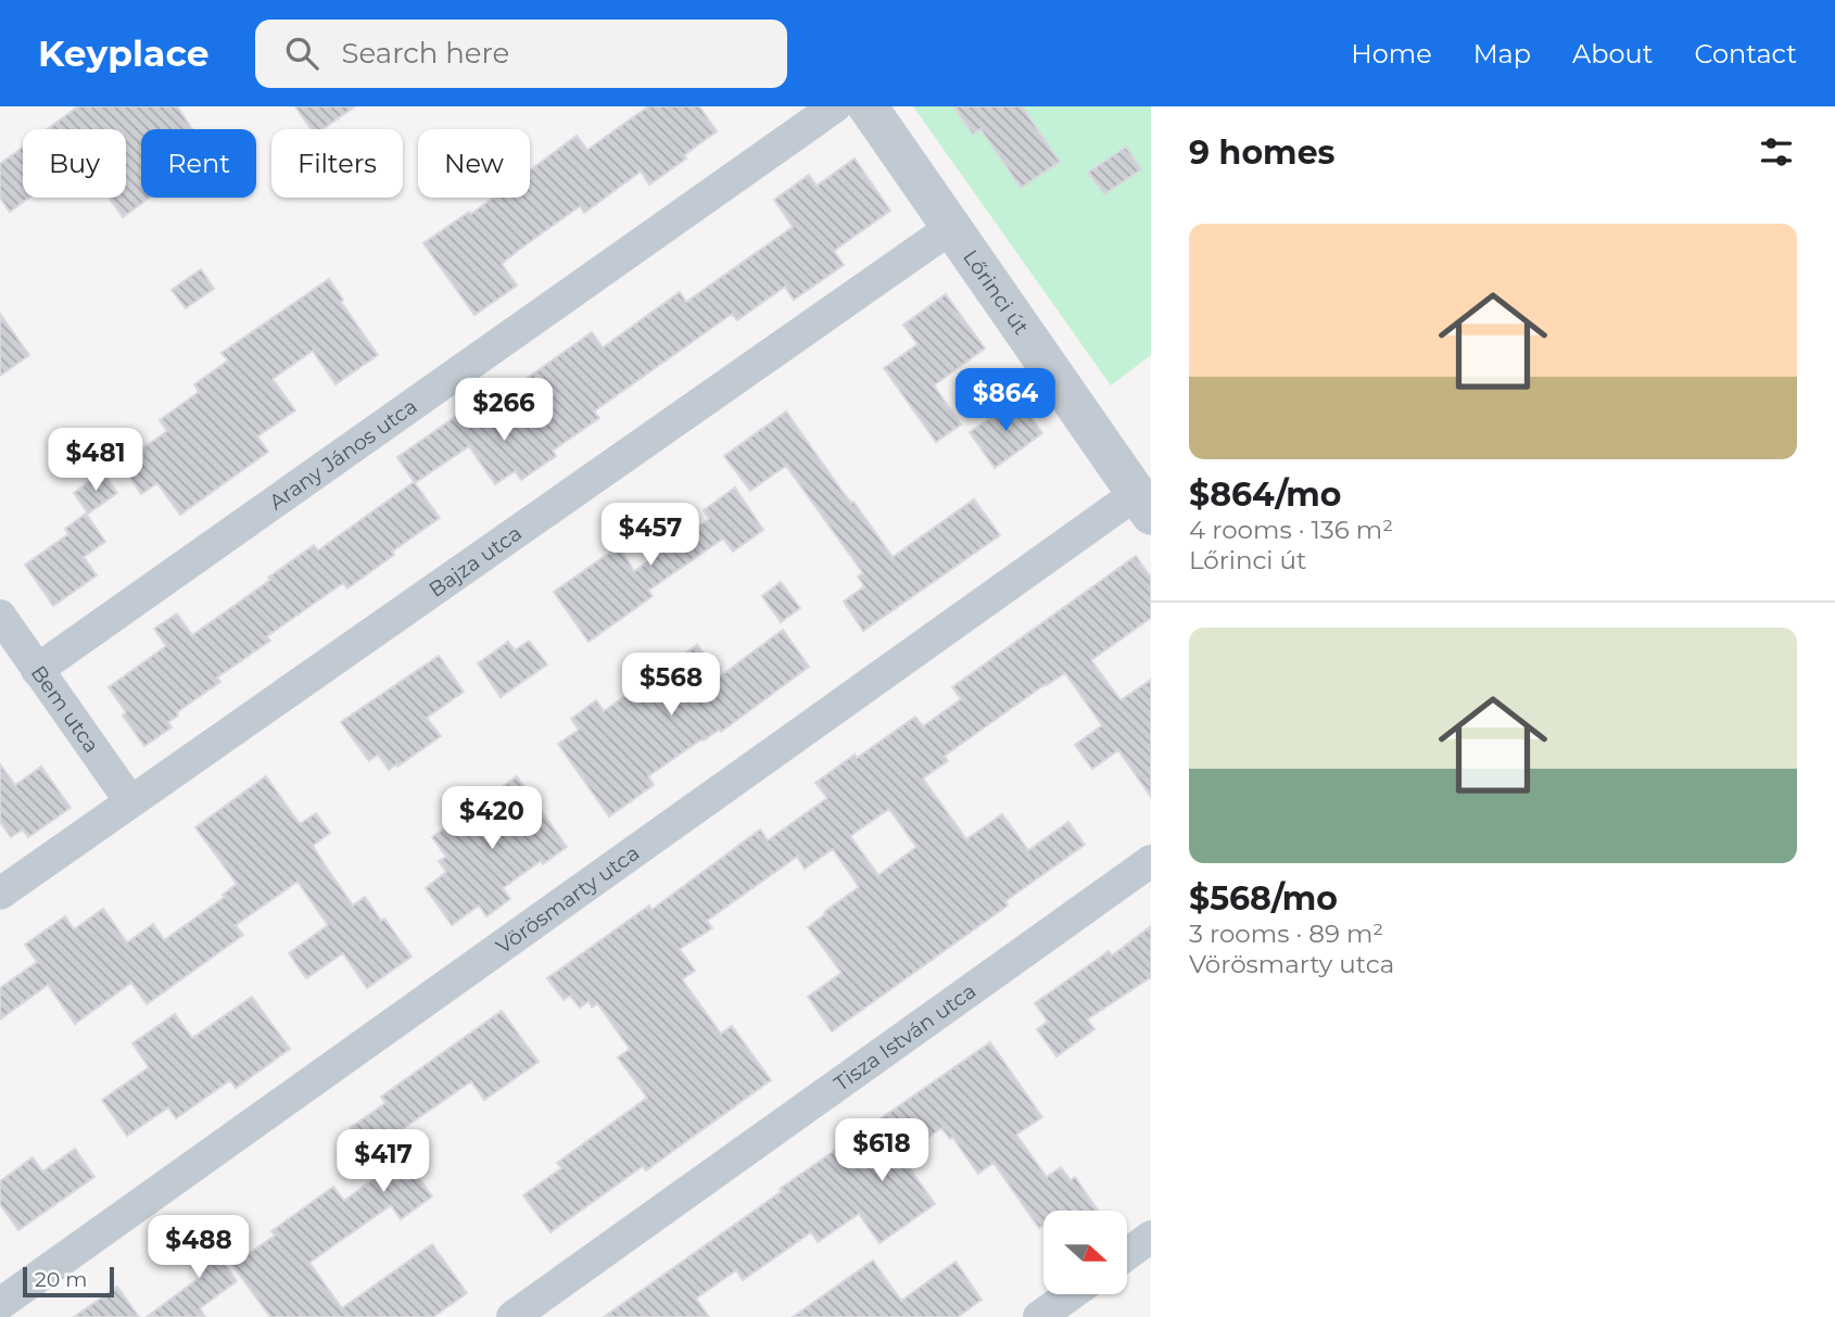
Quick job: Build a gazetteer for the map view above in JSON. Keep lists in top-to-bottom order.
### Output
{
  "streets": {
    "street": [
      "Lőrinci út",
      "Arany János utca",
      "Bajza utca",
      "Bem utca",
      "Vörösmarty utca",
      "Tisza István utca"
    ]
  },
  "crossings": [
    ["Lőrinci út", "Bajza utca"],
    ["Lőrinci út", "Vörösmarty utca"],
    ["Arany János utca", "Bem utca"],
    ["Bajza utca", "Bem utca"]
  ],
  "scale_bar": "20 m",
  "north": "right",
  "page": {
    "header": "Keyplace",
    "search": "Search here",
    "nav": [
      "Home",
      "Map",
      "About",
      "Contact"
    ],
    "heading": "9 homes",
    "chip": [
      "Buy",
      "Rent",
      "Filters",
      "New"
    ],
    "list": [
      {
        "name": "$864/mo",
        "note": "4 rooms · 136 m² · Lőrinci út"
      },
      {
        "name": "$568/mo",
        "note": "3 rooms · 89 m² · Vörösmarty utca"
      }
    ],
    "price": [
      "$864",
      "$266",
      "$481",
      "$457",
      "$568",
      "$420",
      "$618",
      "$417",
      "$488"
    ],
    "scale": "20 m"
  }
}
